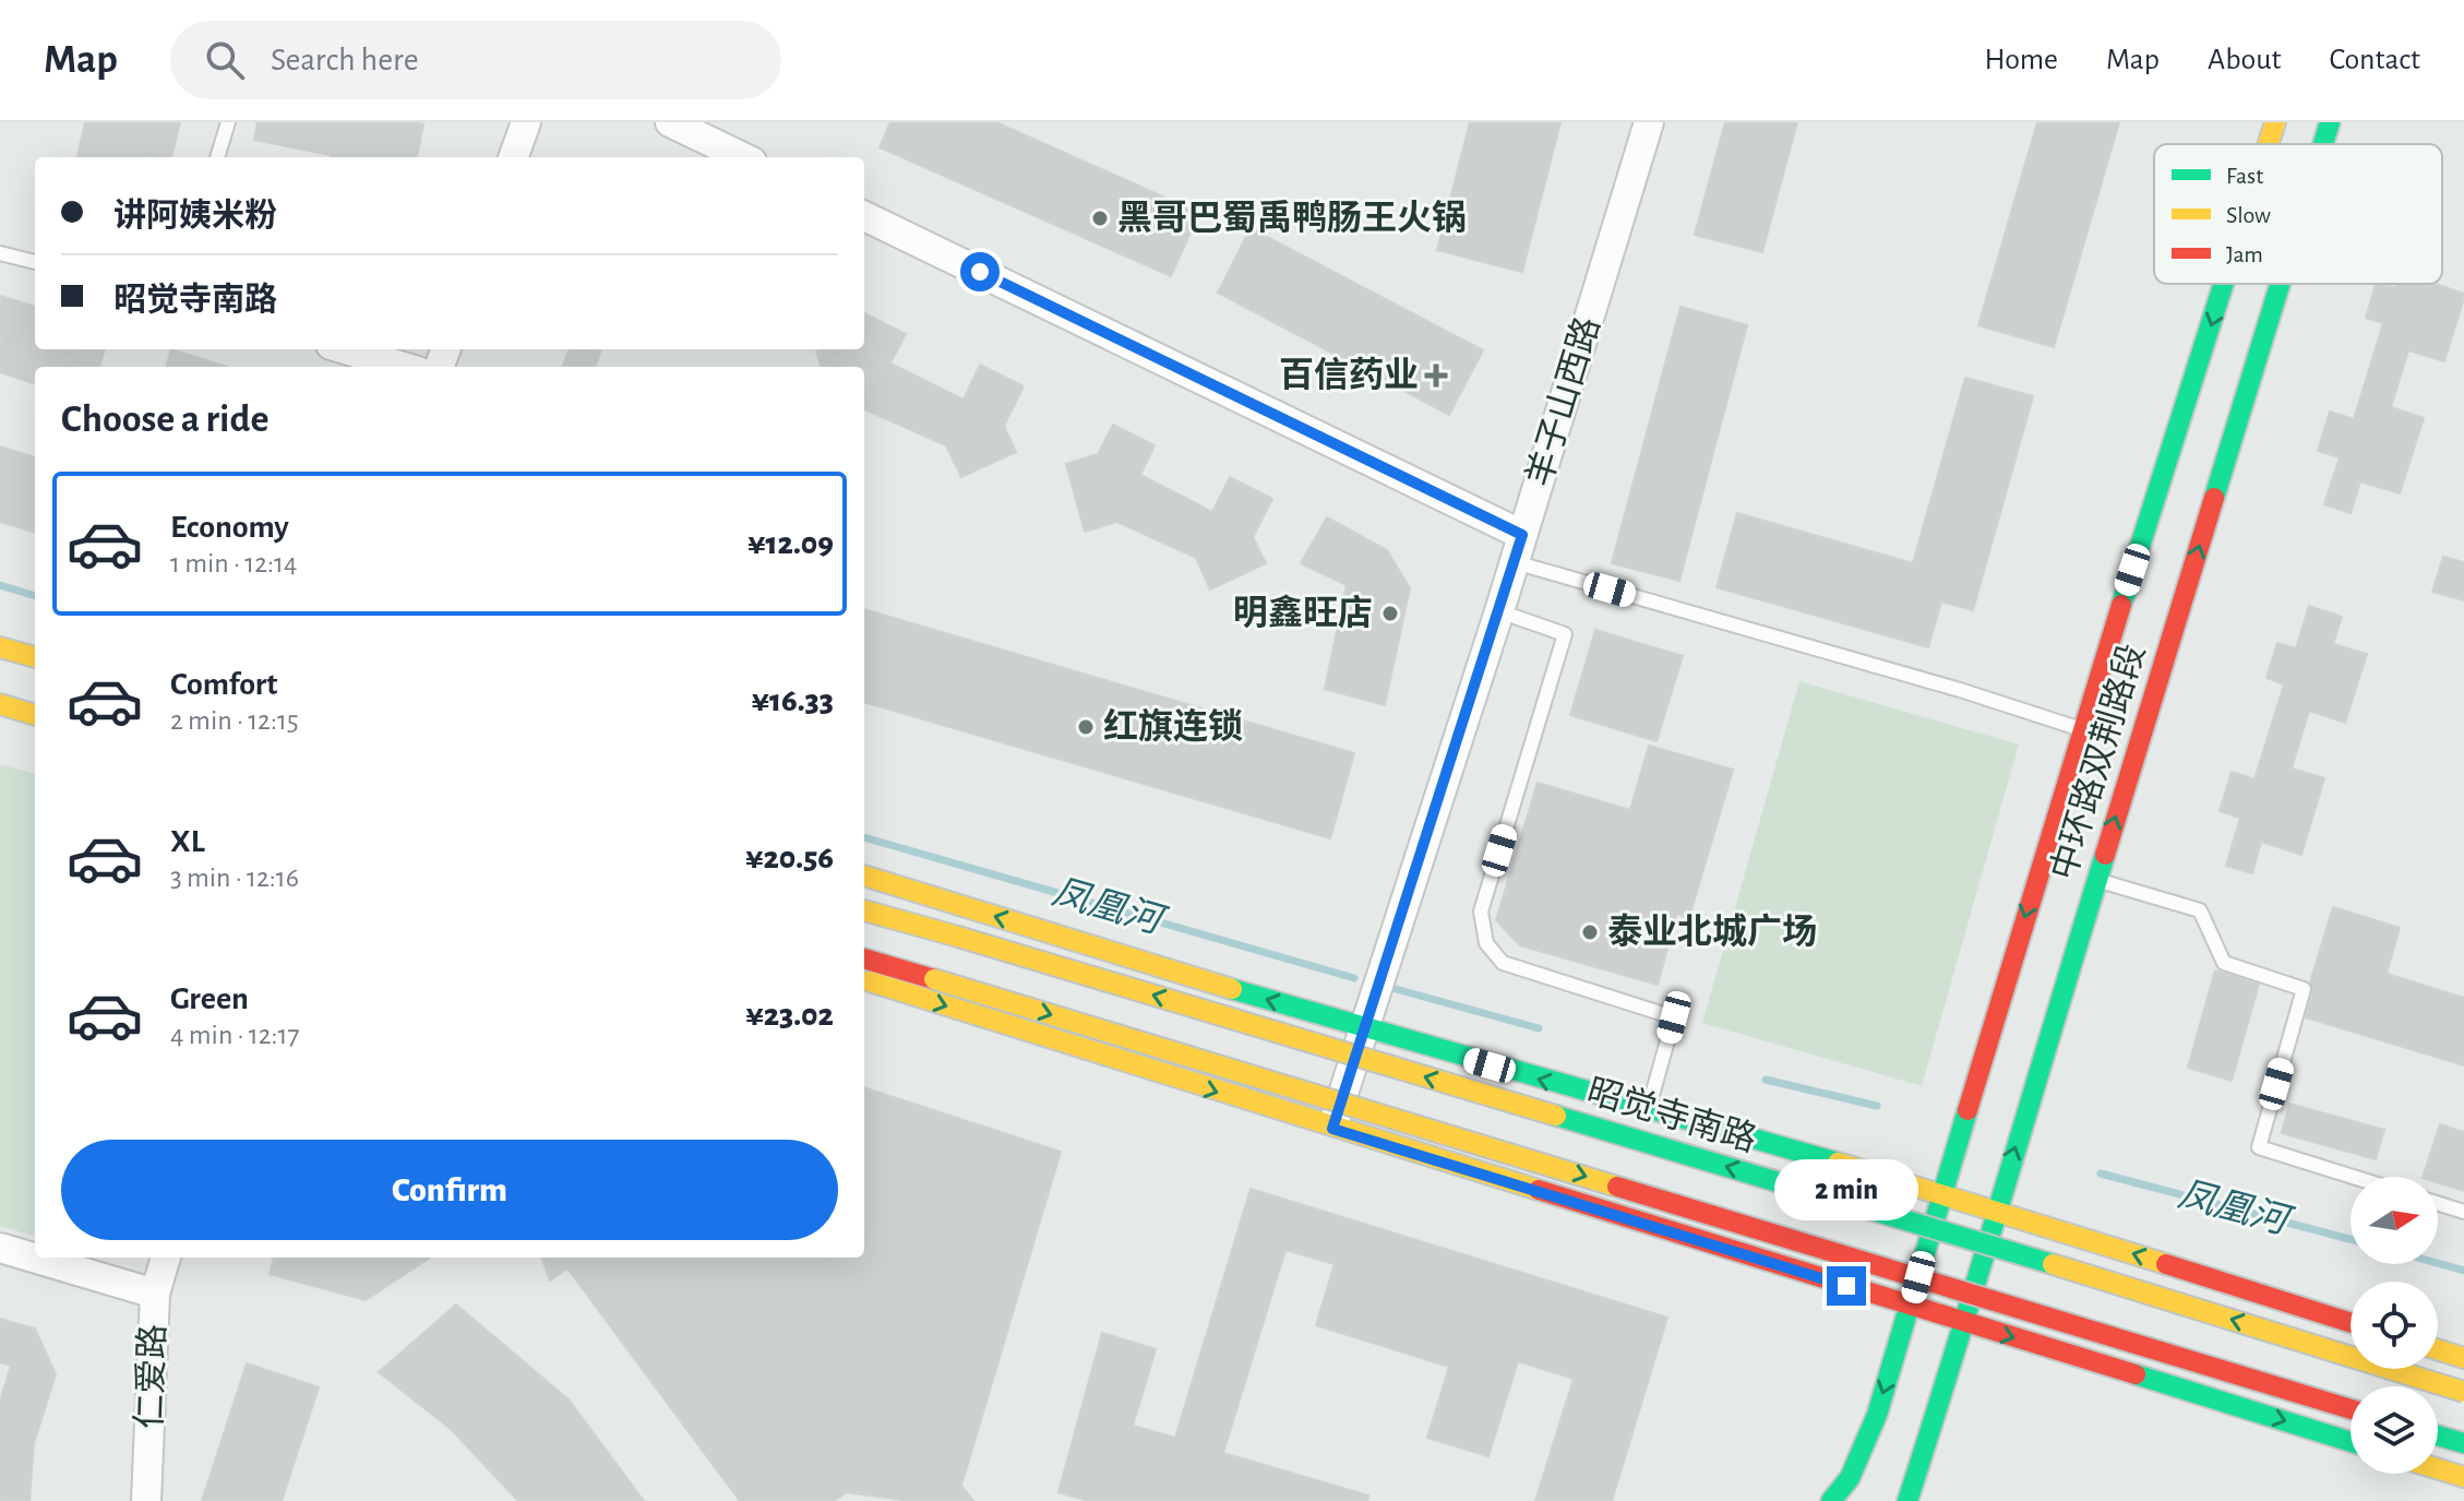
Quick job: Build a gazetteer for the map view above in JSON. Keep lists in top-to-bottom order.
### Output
{
  "streets": {
    "main road": ["中环路双荆路段", "昭觉寺南路"],
    "street": ["羊子山西路", "仁爱路"]
  },
  "crossings": [
    ["羊子山西路", "昭觉寺南路"],
    ["中环路双荆路段", "昭觉寺南路"]
  ],
  "water": ["凤凰河"],
  "places": {
    "other": [
      "黑哥巴蜀禹鸭肠王火锅",
      "明鑫旺店",
      "红旗连锁",
      "泰业北城广场"
    ],
    "health": ["百信药业"]
  },
  "legend": ["Fast", "Slow", "Jam"],
  "north": "right",
  "page": {
    "header": "Map",
    "search": "Search here",
    "nav": [
      "Home",
      "Map",
      "About",
      "Contact"
    ],
    "banner": ["讲阿姨米粉", "昭觉寺南路"],
    "heading": "Choose a ride",
    "list": [
      {
        "name": "Economy",
        "note": "1 min · 12:14",
        "value": "¥12.09"
      },
      {
        "name": "Comfort",
        "note": "2 min · 12:15",
        "value": "¥16.33"
      },
      {
        "name": "XL",
        "note": "3 min · 12:16",
        "value": "¥20.56"
      },
      {
        "name": "Green",
        "note": "4 min · 12:17",
        "value": "¥23.02"
      }
    ],
    "buttons": "Confirm",
    "bubble": "2 min"
  }
}
